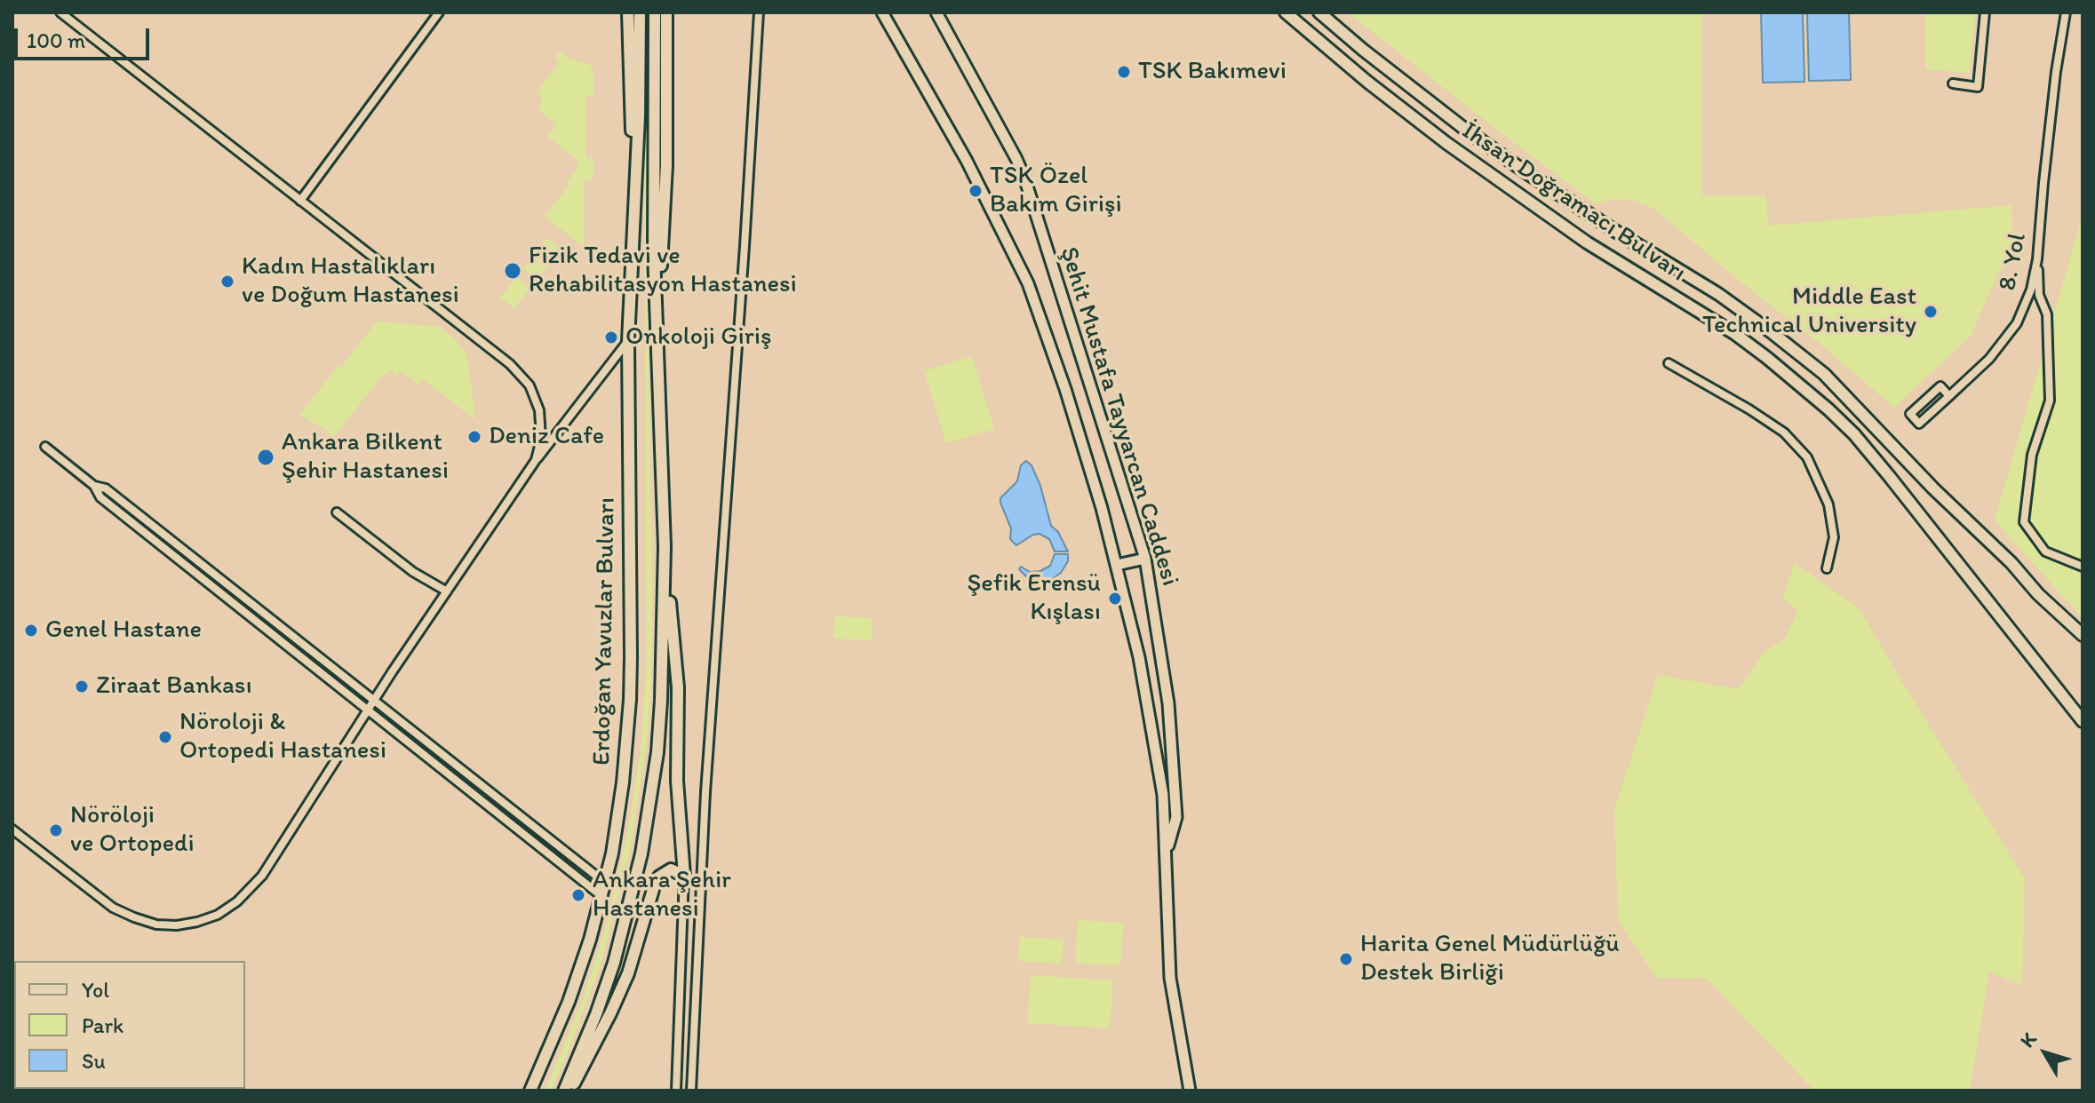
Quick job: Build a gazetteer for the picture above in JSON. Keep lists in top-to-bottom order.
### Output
{
  "streets": {
    "main road": ["İhsan Doğramacı Bulvarı", "Şehit Mustafa Tayyarcan Caddesi", "Erdoğan Yavuzlar Bulvarı"],
    "street": ["8. Yol"]
  },
  "places": [
    "TSK Bakımevi",
    "TSK Özel Bakım Girişi",
    "Fizik Tedavi ve Rehabilitasyon Hastanesi",
    "Kadın Hastalıkları ve Doğum Hastanesi",
    "Middle East Technical University",
    "Onkoloji Giriş",
    "Deniz Cafe",
    "Ankara Bilkent Şehir Hastanesi",
    "Şefik Erensü Kışlası",
    "Genel Hastane",
    "Ziraat Bankası",
    "Nöroloji & Ortopedi Hastanesi",
    "Nöröloji ve Ortopedi",
    "Ankara Şehir Hastanesi",
    "Harita Genel Müdürlüğü Destek Birliği"
  ],
  "legend": ["Yol", "Park", "Su"],
  "scale_bar": "100 m",
  "north": "top left"
}
